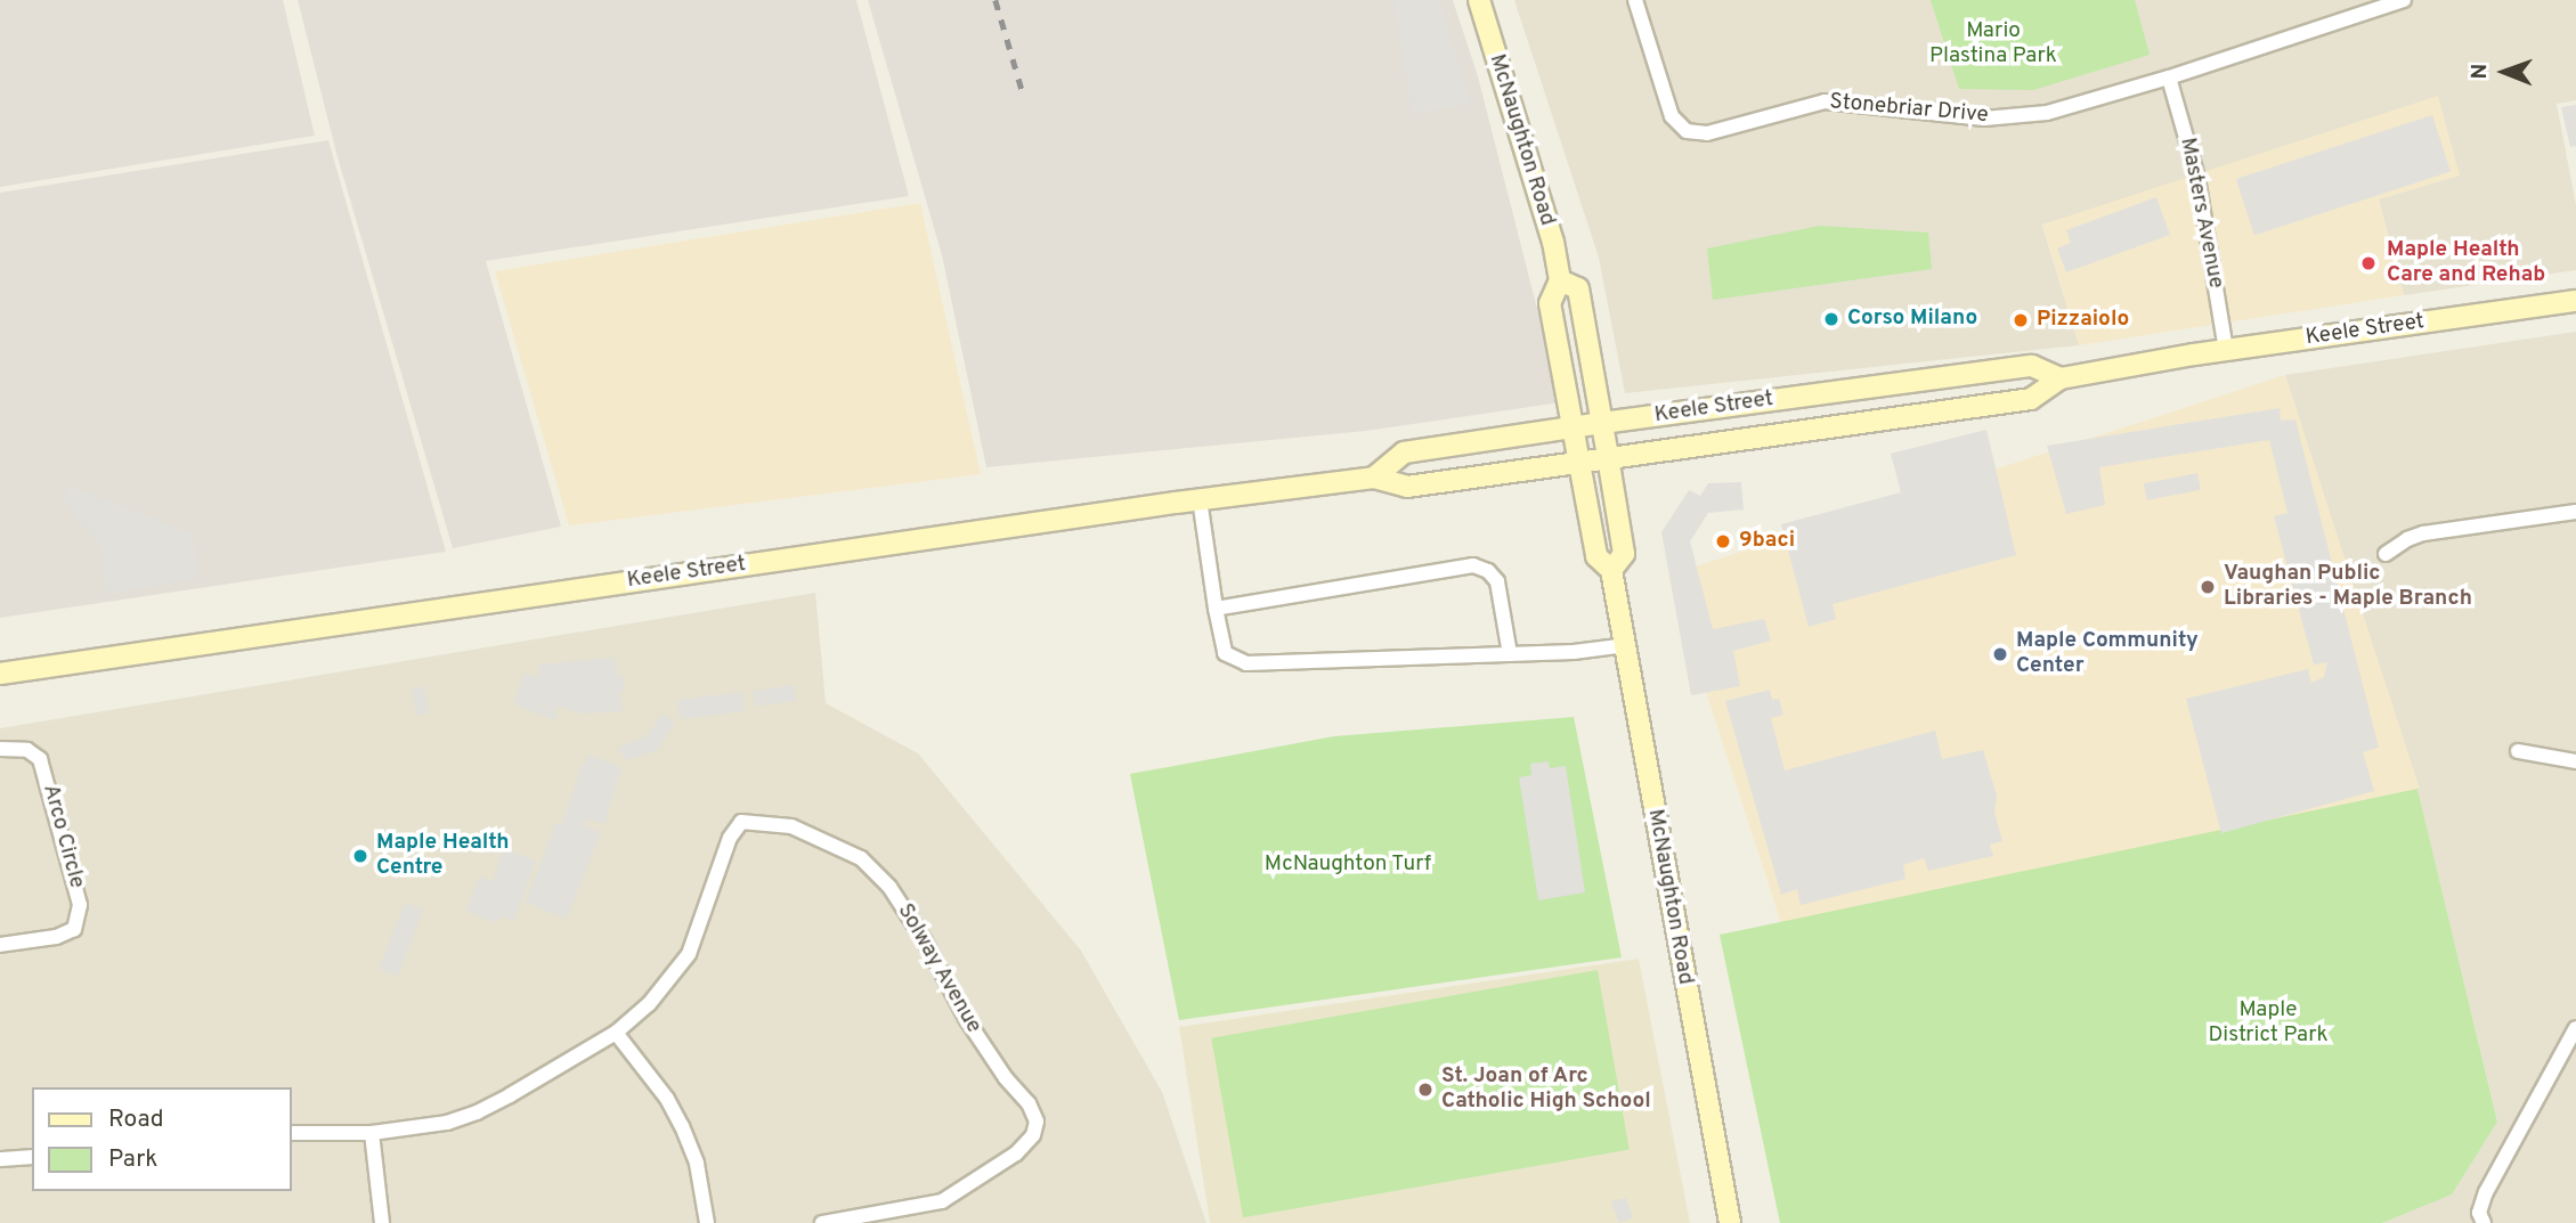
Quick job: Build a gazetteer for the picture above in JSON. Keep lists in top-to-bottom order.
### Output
{
  "streets": {
    "main road": ["McNaughton Road", "Keele Street"],
    "street": [
      "Stonebriar Drive",
      "Masters Avenue",
      "Arco Circle",
      "Solway Avenue"
    ]
  },
  "crossings": [
    ["Stonebriar Drive", "Masters Avenue"],
    ["McNaughton Road", "Keele Street"],
    ["Masters Avenue", "Keele Street"]
  ],
  "parks": ["Mario Plastina Park", "McNaughton Turf", "Maple District Park"],
  "places": [
    "Maple Health Care and Rehab",
    "Corso Milano",
    "Pizzaiolo",
    "9baci",
    "Vaughan Public Libraries - Maple Branch",
    "Maple Community Center",
    "Maple Health Centre",
    "St. Joan of Arc Catholic High School"
  ],
  "legend": ["Road", "Park"],
  "north": "left"
}
